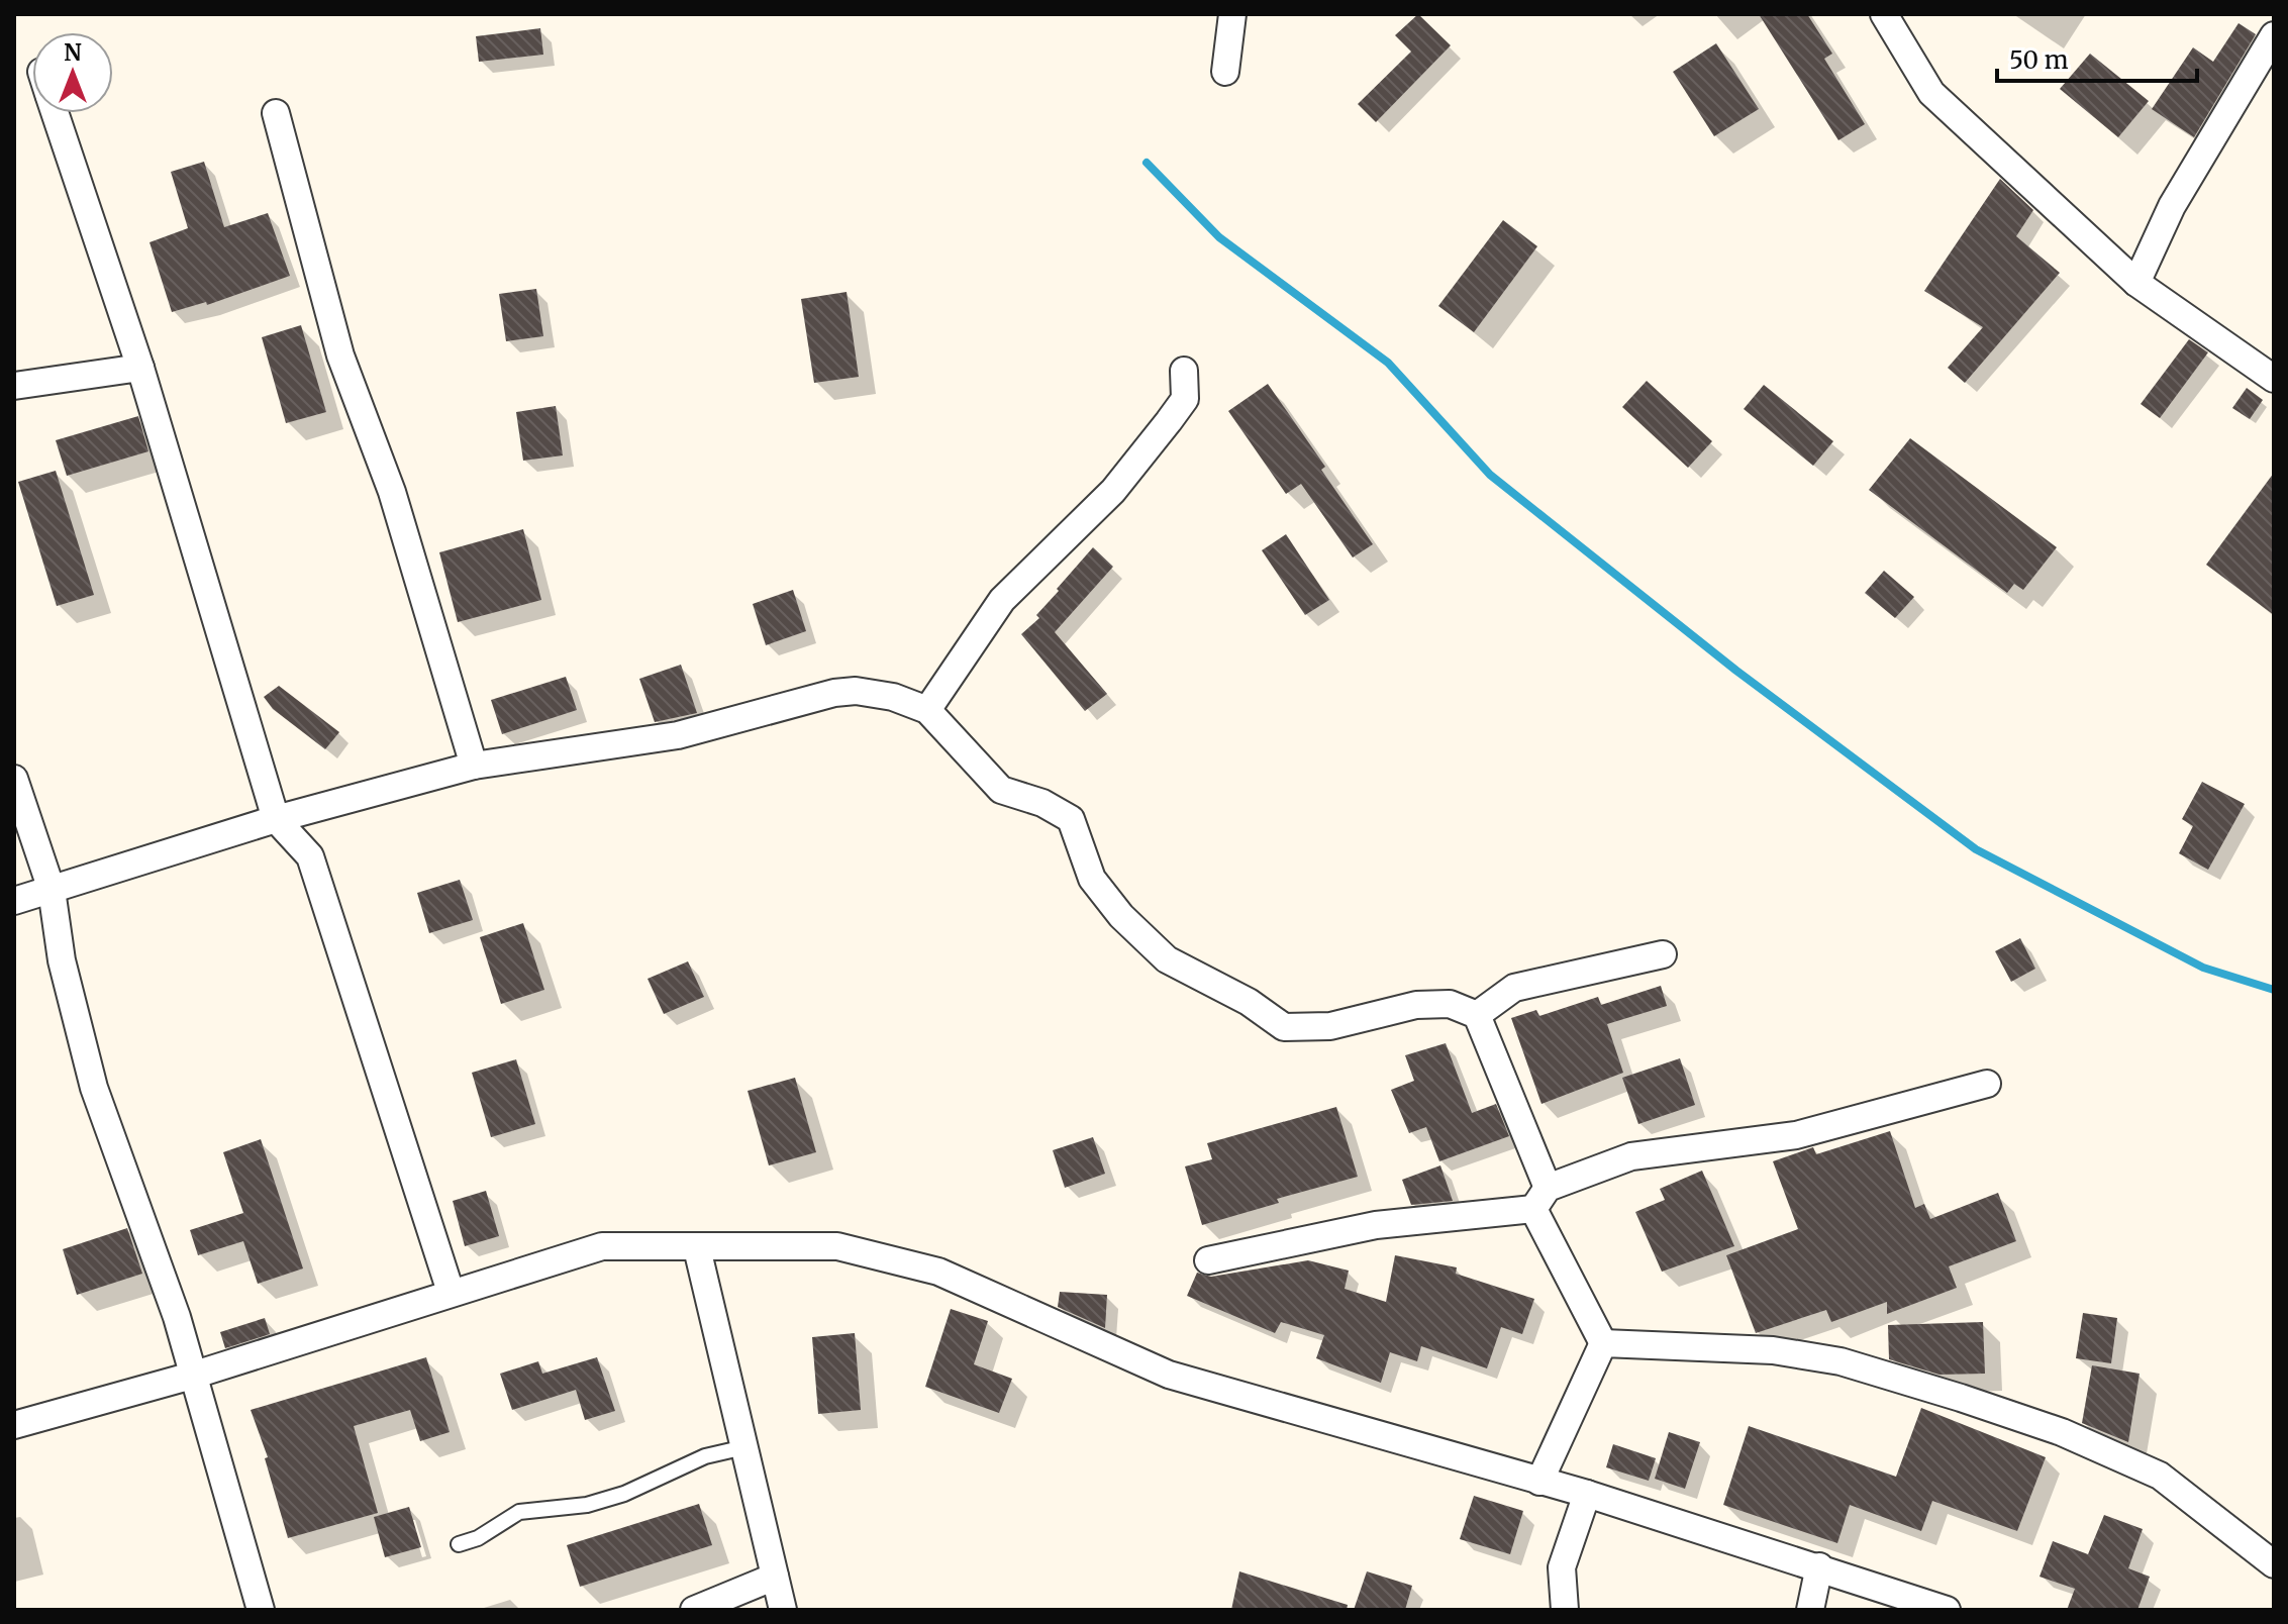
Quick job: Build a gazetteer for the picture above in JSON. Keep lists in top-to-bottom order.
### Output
{
  "scale_bar": "50 m",
  "north": "top"
}
